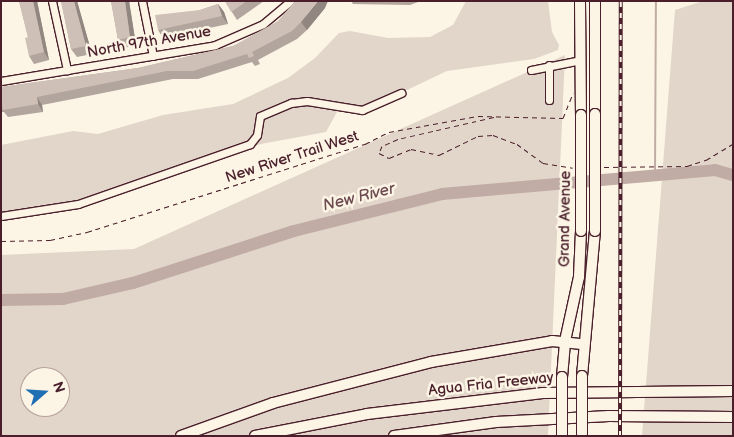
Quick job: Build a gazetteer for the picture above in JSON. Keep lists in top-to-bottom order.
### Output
{
  "streets": {
    "highway": ["Grand Avenue", "Agua Fria Freeway"],
    "street": ["North 97th Avenue"],
    "path": ["New River Trail West"]
  },
  "water": ["New River"],
  "north": "right"
}
